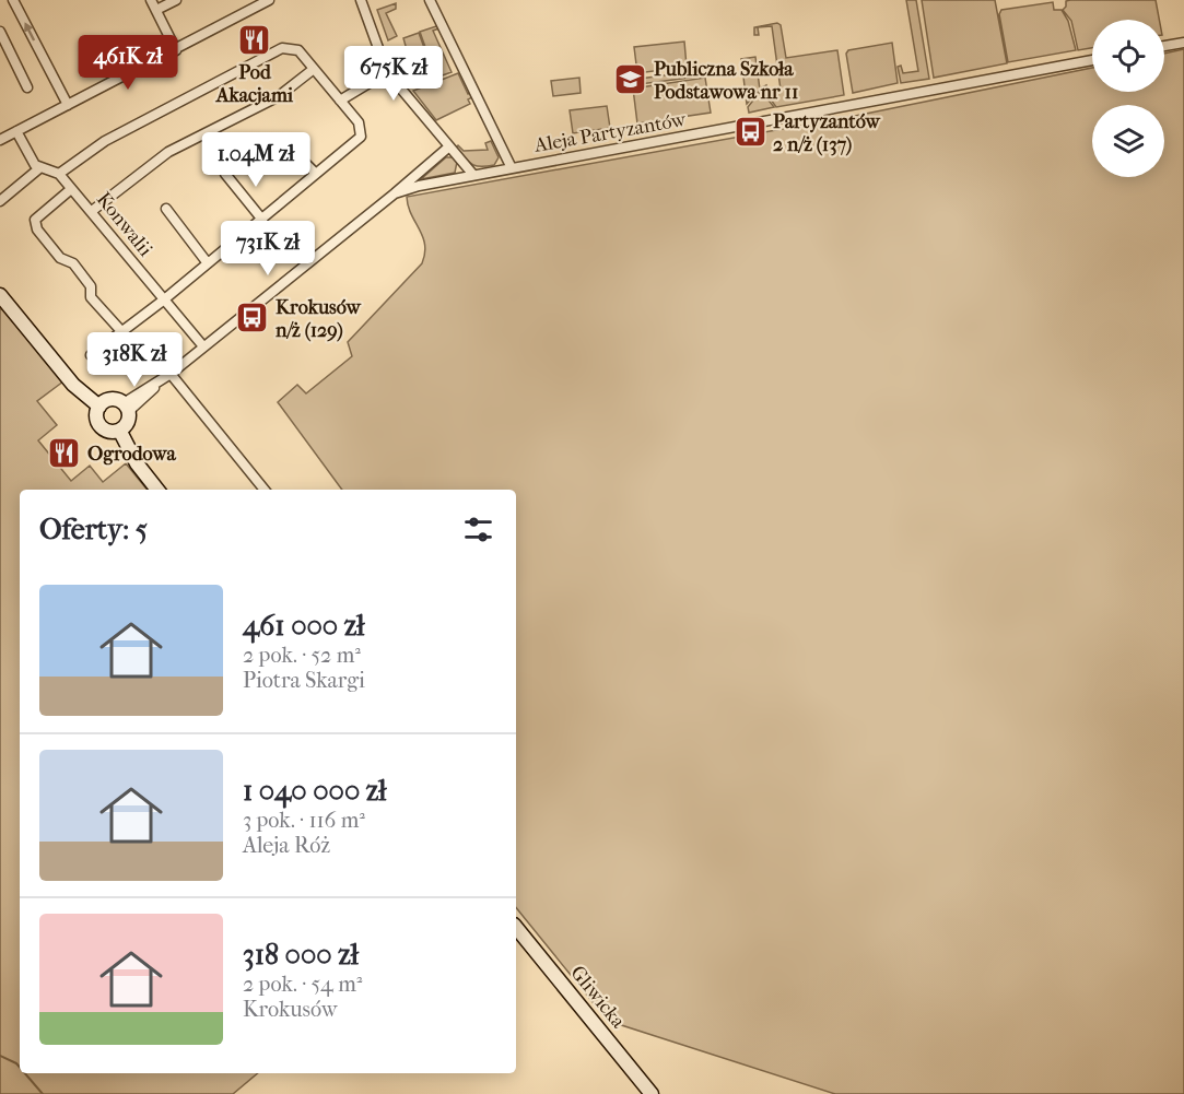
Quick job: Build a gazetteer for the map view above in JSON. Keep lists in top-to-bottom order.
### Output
{
  "streets": {
    "main road": ["Gliwicka"],
    "street": ["Aleja Partyzantów", "Konwalii"]
  },
  "places": {
    "restaurant": ["Pod Akacjami", "Ogrodowa"],
    "school or university": ["Publiczna Szkoła Podstawowa nr 11"],
    "bus stop": ["Partyzantów 2 n/ż (137)", "Krokusów n/ż (129)"]
  },
  "page": {
    "price": [
      "461K zł",
      "675K zł",
      "1.04M zł",
      "731K zł",
      "318K zł"
    ],
    "heading": "Oferty: 5",
    "list": [
      {
        "name": "461 000 zł",
        "note": "2 pok. · 52 m² · Piotra Skargi"
      },
      {
        "name": "1 040 000 zł",
        "note": "3 pok. · 116 m² · Aleja Róż"
      },
      {
        "name": "318 000 zł",
        "note": "2 pok. · 54 m² · Krokusów"
      }
    ]
  }
}
